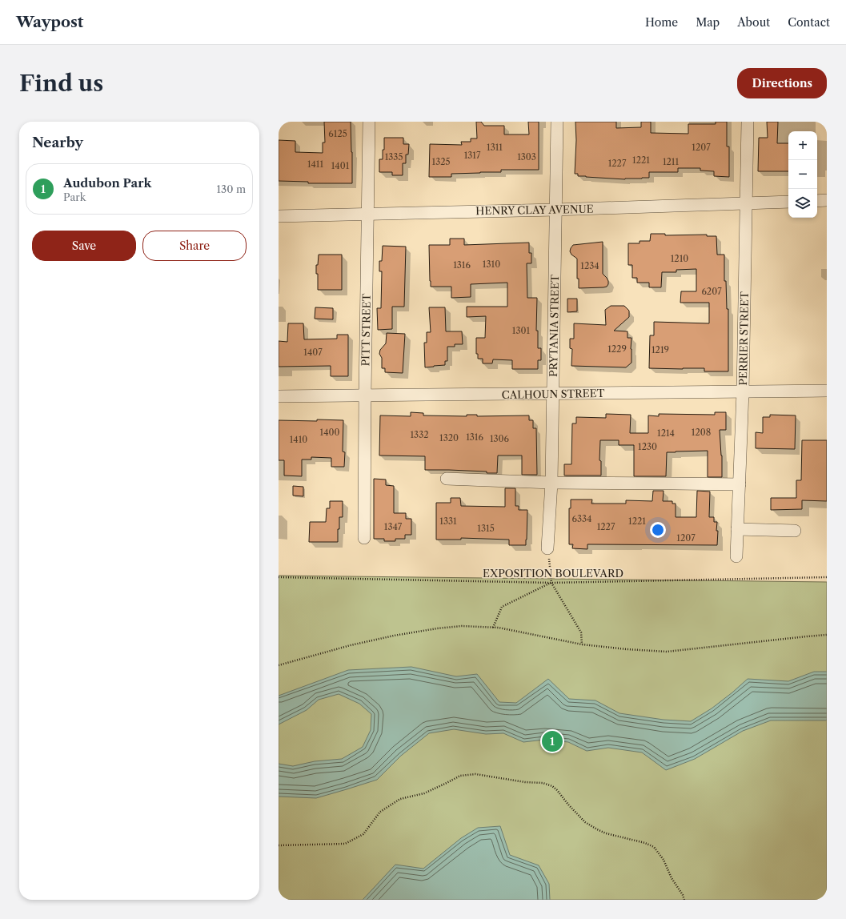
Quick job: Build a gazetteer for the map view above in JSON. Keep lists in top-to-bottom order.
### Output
{
  "streets": {
    "street": [
      "HENRY CLAY AVENUE",
      "PRYTANIA STREET",
      "PITT STREET",
      "PERRIER STREET",
      "CALHOUN STREET"
    ],
    "path": ["EXPOSITION BOULEVARD"]
  },
  "crossings": [
    ["HENRY CLAY AVENUE", "PRYTANIA STREET"],
    ["HENRY CLAY AVENUE", "PITT STREET"],
    ["HENRY CLAY AVENUE", "PERRIER STREET"],
    ["PRYTANIA STREET", "CALHOUN STREET"],
    ["PITT STREET", "CALHOUN STREET"],
    ["PERRIER STREET", "CALHOUN STREET"]
  ],
  "house_numbers": [
    "6125",
    "1311",
    "1207",
    "1317",
    "1335",
    "1303",
    "1221",
    "1325",
    "1211",
    "1227",
    "1411",
    "1401",
    "1210",
    "1310",
    "1316",
    "1234",
    "6207",
    "1301",
    "1229",
    "1219",
    "1407",
    "1400",
    "1208",
    "1214",
    "1332",
    "1316",
    "1320",
    "1306",
    "1410",
    "1230",
    "6334",
    "1331",
    "1221",
    "1347",
    "1227",
    "1315",
    "1207"
  ],
  "page": {
    "header": "Waypost",
    "nav": [
      "Home",
      "Map",
      "About",
      "Contact"
    ],
    "buttons": [
      "Directions",
      ["Save", "Share"]
    ],
    "title": "Find us",
    "heading": "Nearby",
    "map_buttons": ["+", "−"],
    "list": [
      {
        "mark": "1",
        "name": "Audubon Park",
        "note": "Park",
        "value": "130 m"
      }
    ],
    "pins": "1"
  }
}
